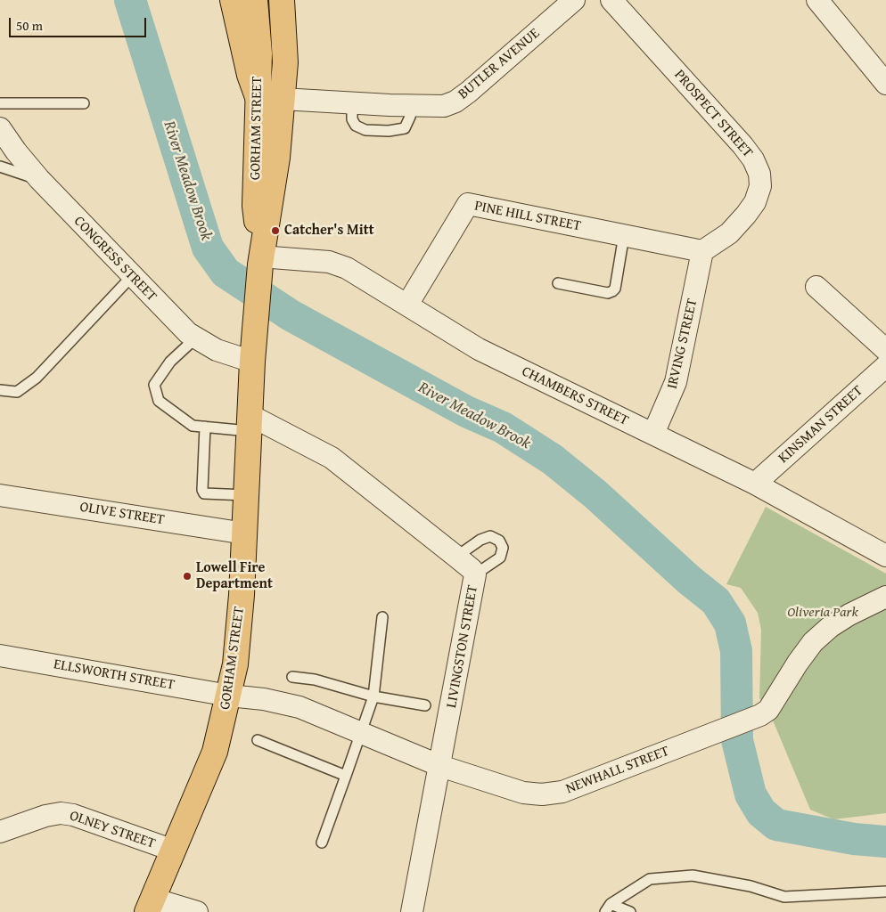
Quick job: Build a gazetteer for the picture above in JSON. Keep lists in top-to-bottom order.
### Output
{
  "streets": {
    "main road": ["GORHAM STREET"],
    "street": [
      "BUTLER AVENUE",
      "PROSPECT STREET",
      "PINE HILL STREET",
      "CONGRESS STREET",
      "IRVING STREET",
      "CHAMBERS STREET",
      "KINSMAN STREET",
      "OLIVE STREET",
      "LIVINGSTON STREET",
      "ELLSWORTH STREET",
      "NEWHALL STREET",
      "OLNEY STREET"
    ]
  },
  "crossings": [
    ["BUTLER AVENUE", "GORHAM STREET"],
    ["PROSPECT STREET", "PINE HILL STREET"],
    ["PROSPECT STREET", "IRVING STREET"],
    ["GORHAM STREET", "CONGRESS STREET"],
    ["GORHAM STREET", "CHAMBERS STREET"],
    ["GORHAM STREET", "OLIVE STREET"],
    ["GORHAM STREET", "LIVINGSTON STREET"],
    ["GORHAM STREET", "ELLSWORTH STREET"],
    ["GORHAM STREET", "NEWHALL STREET"],
    ["GORHAM STREET", "OLNEY STREET"],
    ["PINE HILL STREET", "IRVING STREET"],
    ["PINE HILL STREET", "CHAMBERS STREET"],
    ["CONGRESS STREET", "LIVINGSTON STREET"],
    ["IRVING STREET", "CHAMBERS STREET"],
    ["CHAMBERS STREET", "KINSMAN STREET"],
    ["LIVINGSTON STREET", "NEWHALL STREET"],
    ["ELLSWORTH STREET", "NEWHALL STREET"]
  ],
  "water": ["River Meadow Brook"],
  "parks": ["Oliveria Park"],
  "places": ["Catcher's Mitt", "Lowell Fire Department"],
  "scale_bar": "50 m"
}
